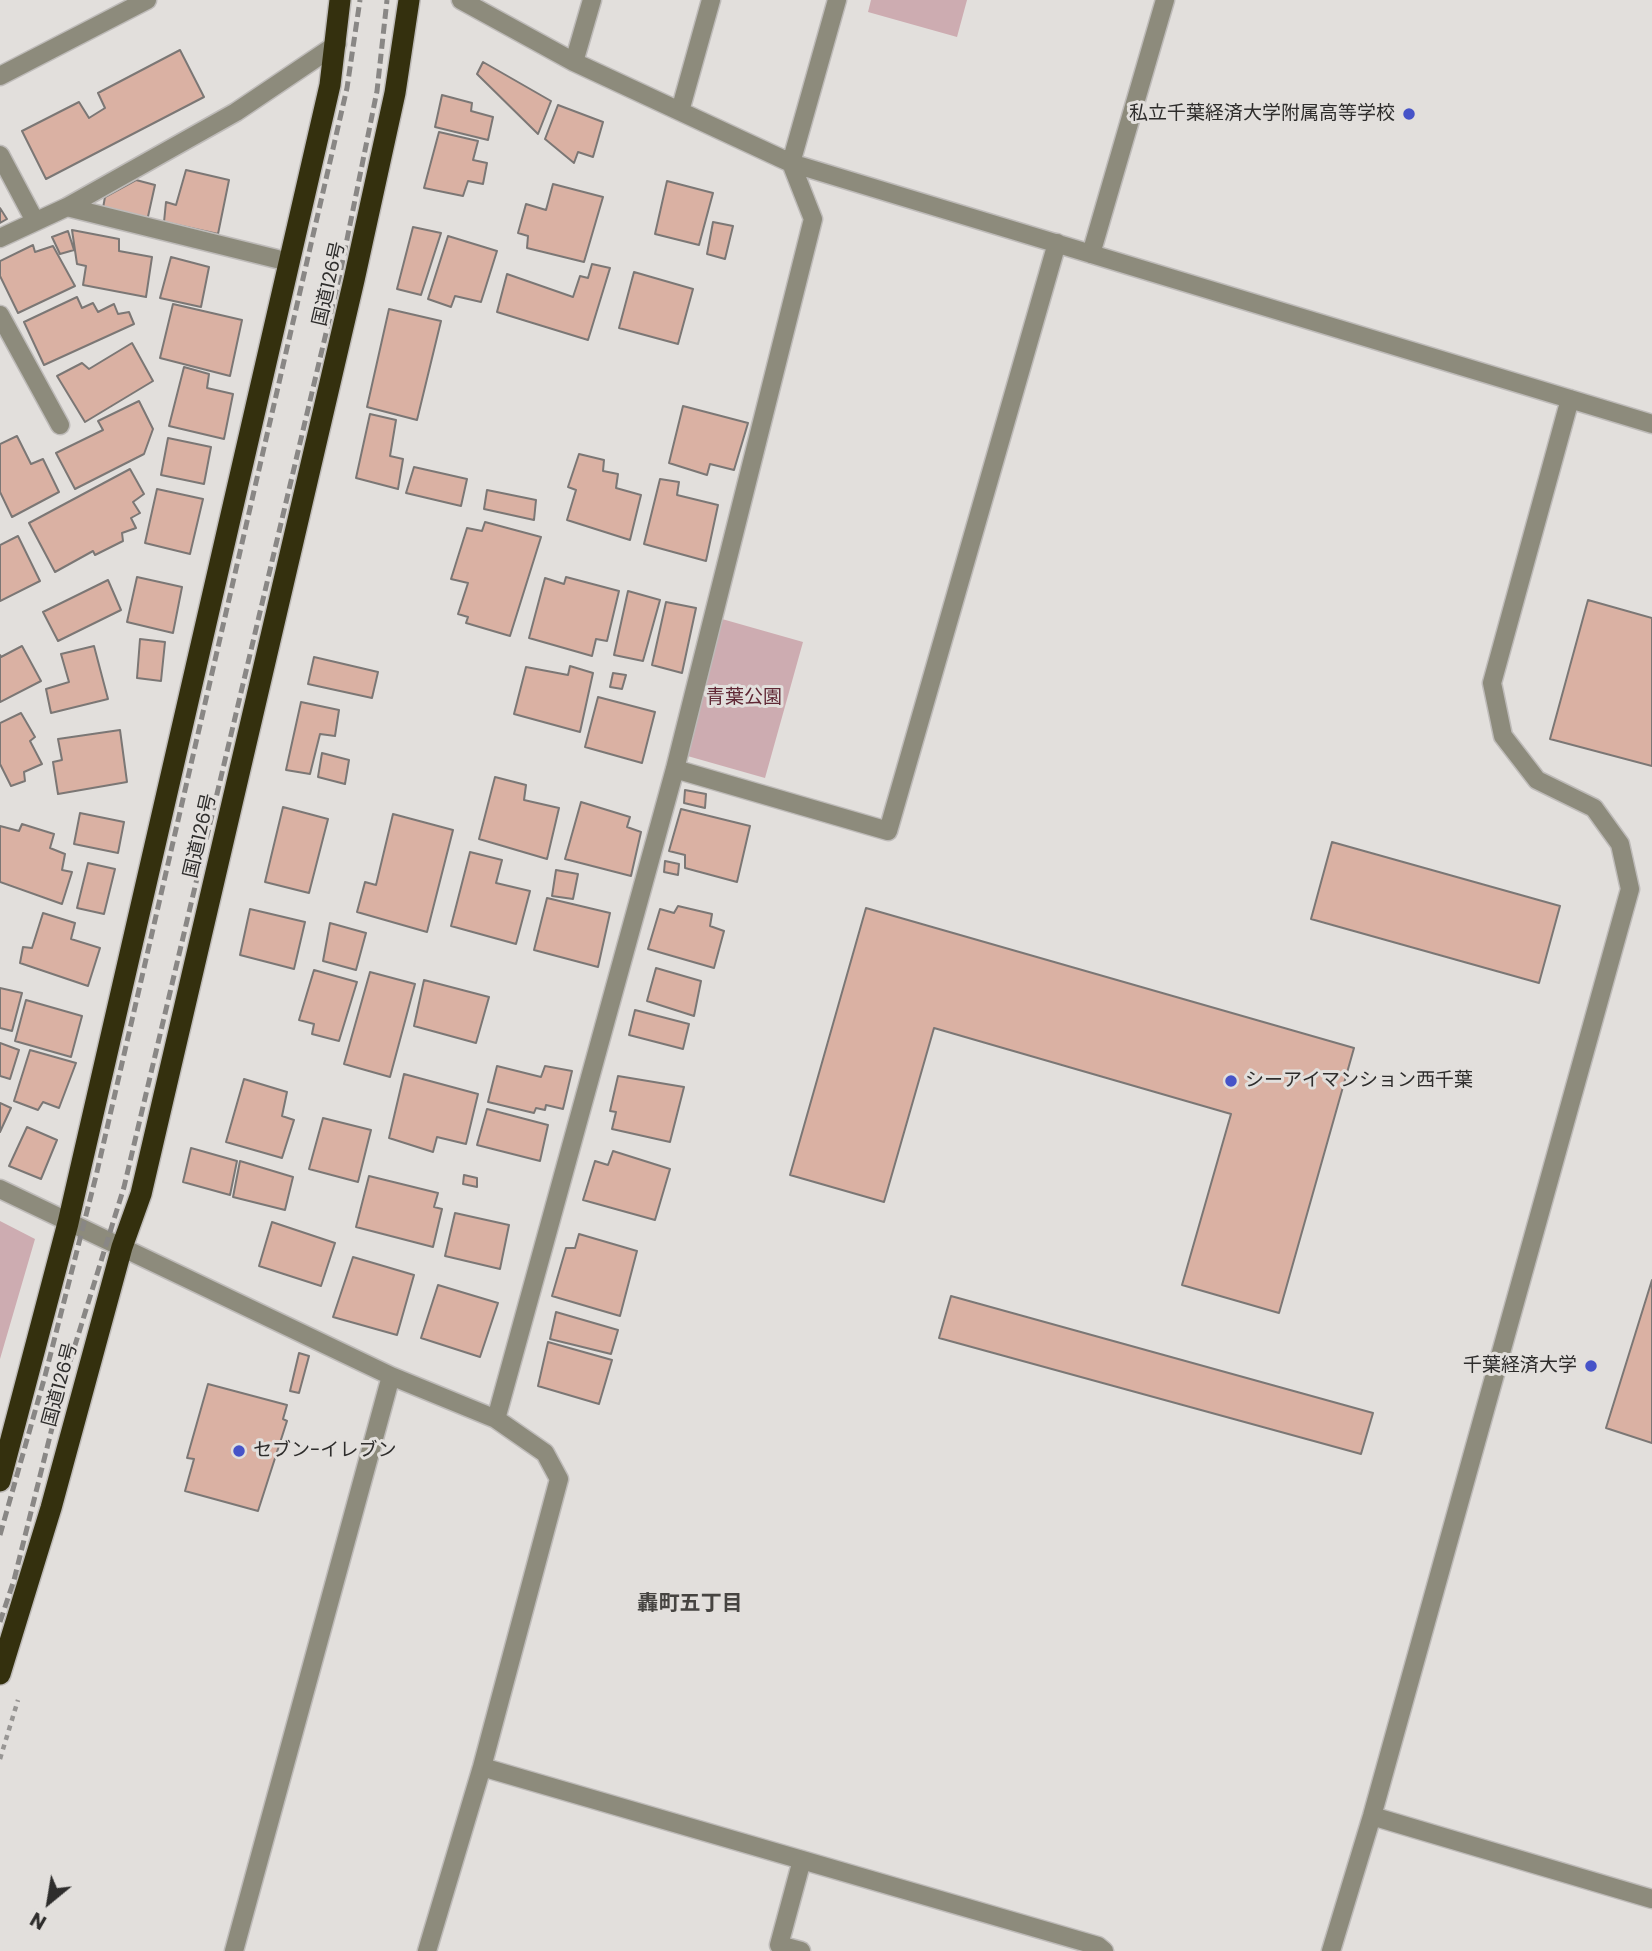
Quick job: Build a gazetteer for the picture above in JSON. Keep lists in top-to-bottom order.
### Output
{
  "streets": {
    "highway": ["国道126号"]
  },
  "districts": ["轟町五丁目"],
  "parks": ["青葉公園"],
  "places": [
    "私立千葉経済大学附属高等学校",
    "シーアイマンション西千葉",
    "千葉経済大学",
    "セブン-イレブン"
  ],
  "north": "bottom left"
}
